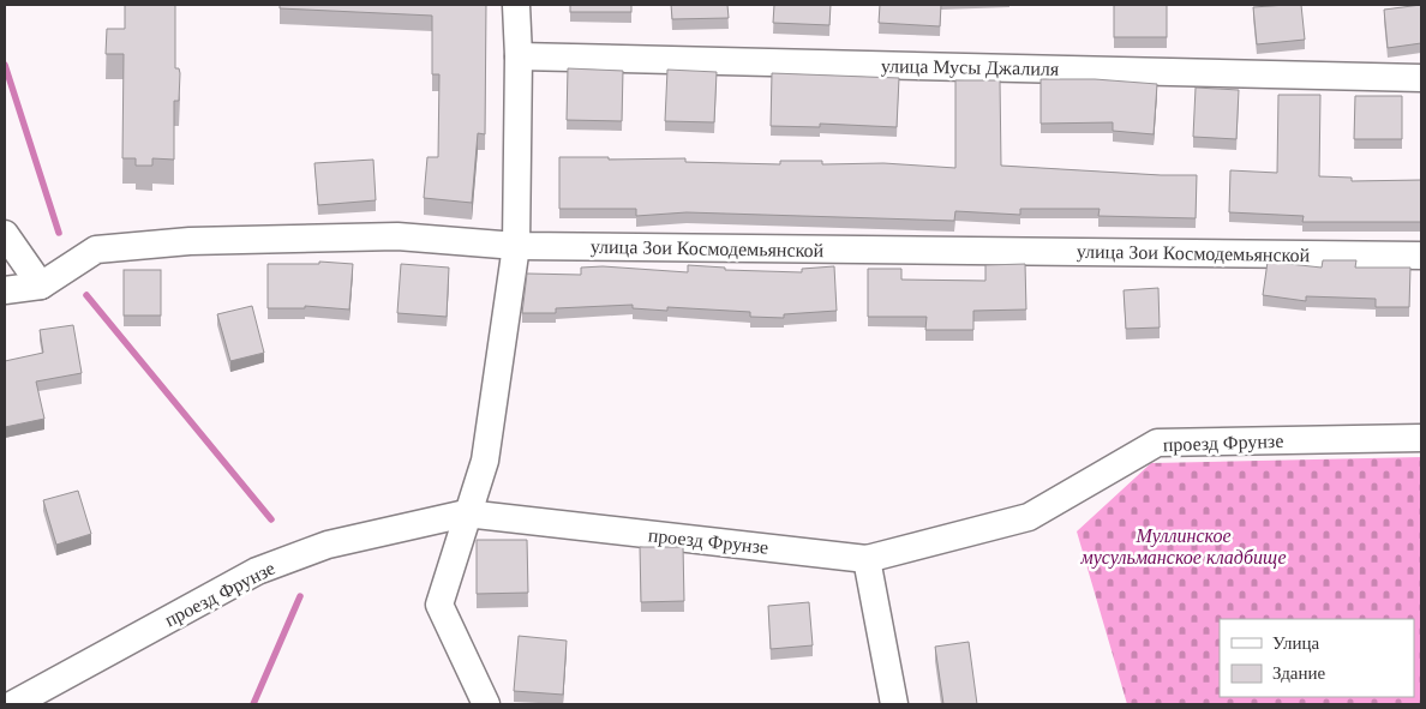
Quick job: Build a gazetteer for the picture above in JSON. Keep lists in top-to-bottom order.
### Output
{
  "streets": {
    "street": ["улица Мусы Джалиля", "улица Зои Космодемьянской", "проезд Фрунзе"]
  },
  "parks": ["Муллинское мусульманское кладбище"],
  "legend": ["Улица", "Здание"]
}
